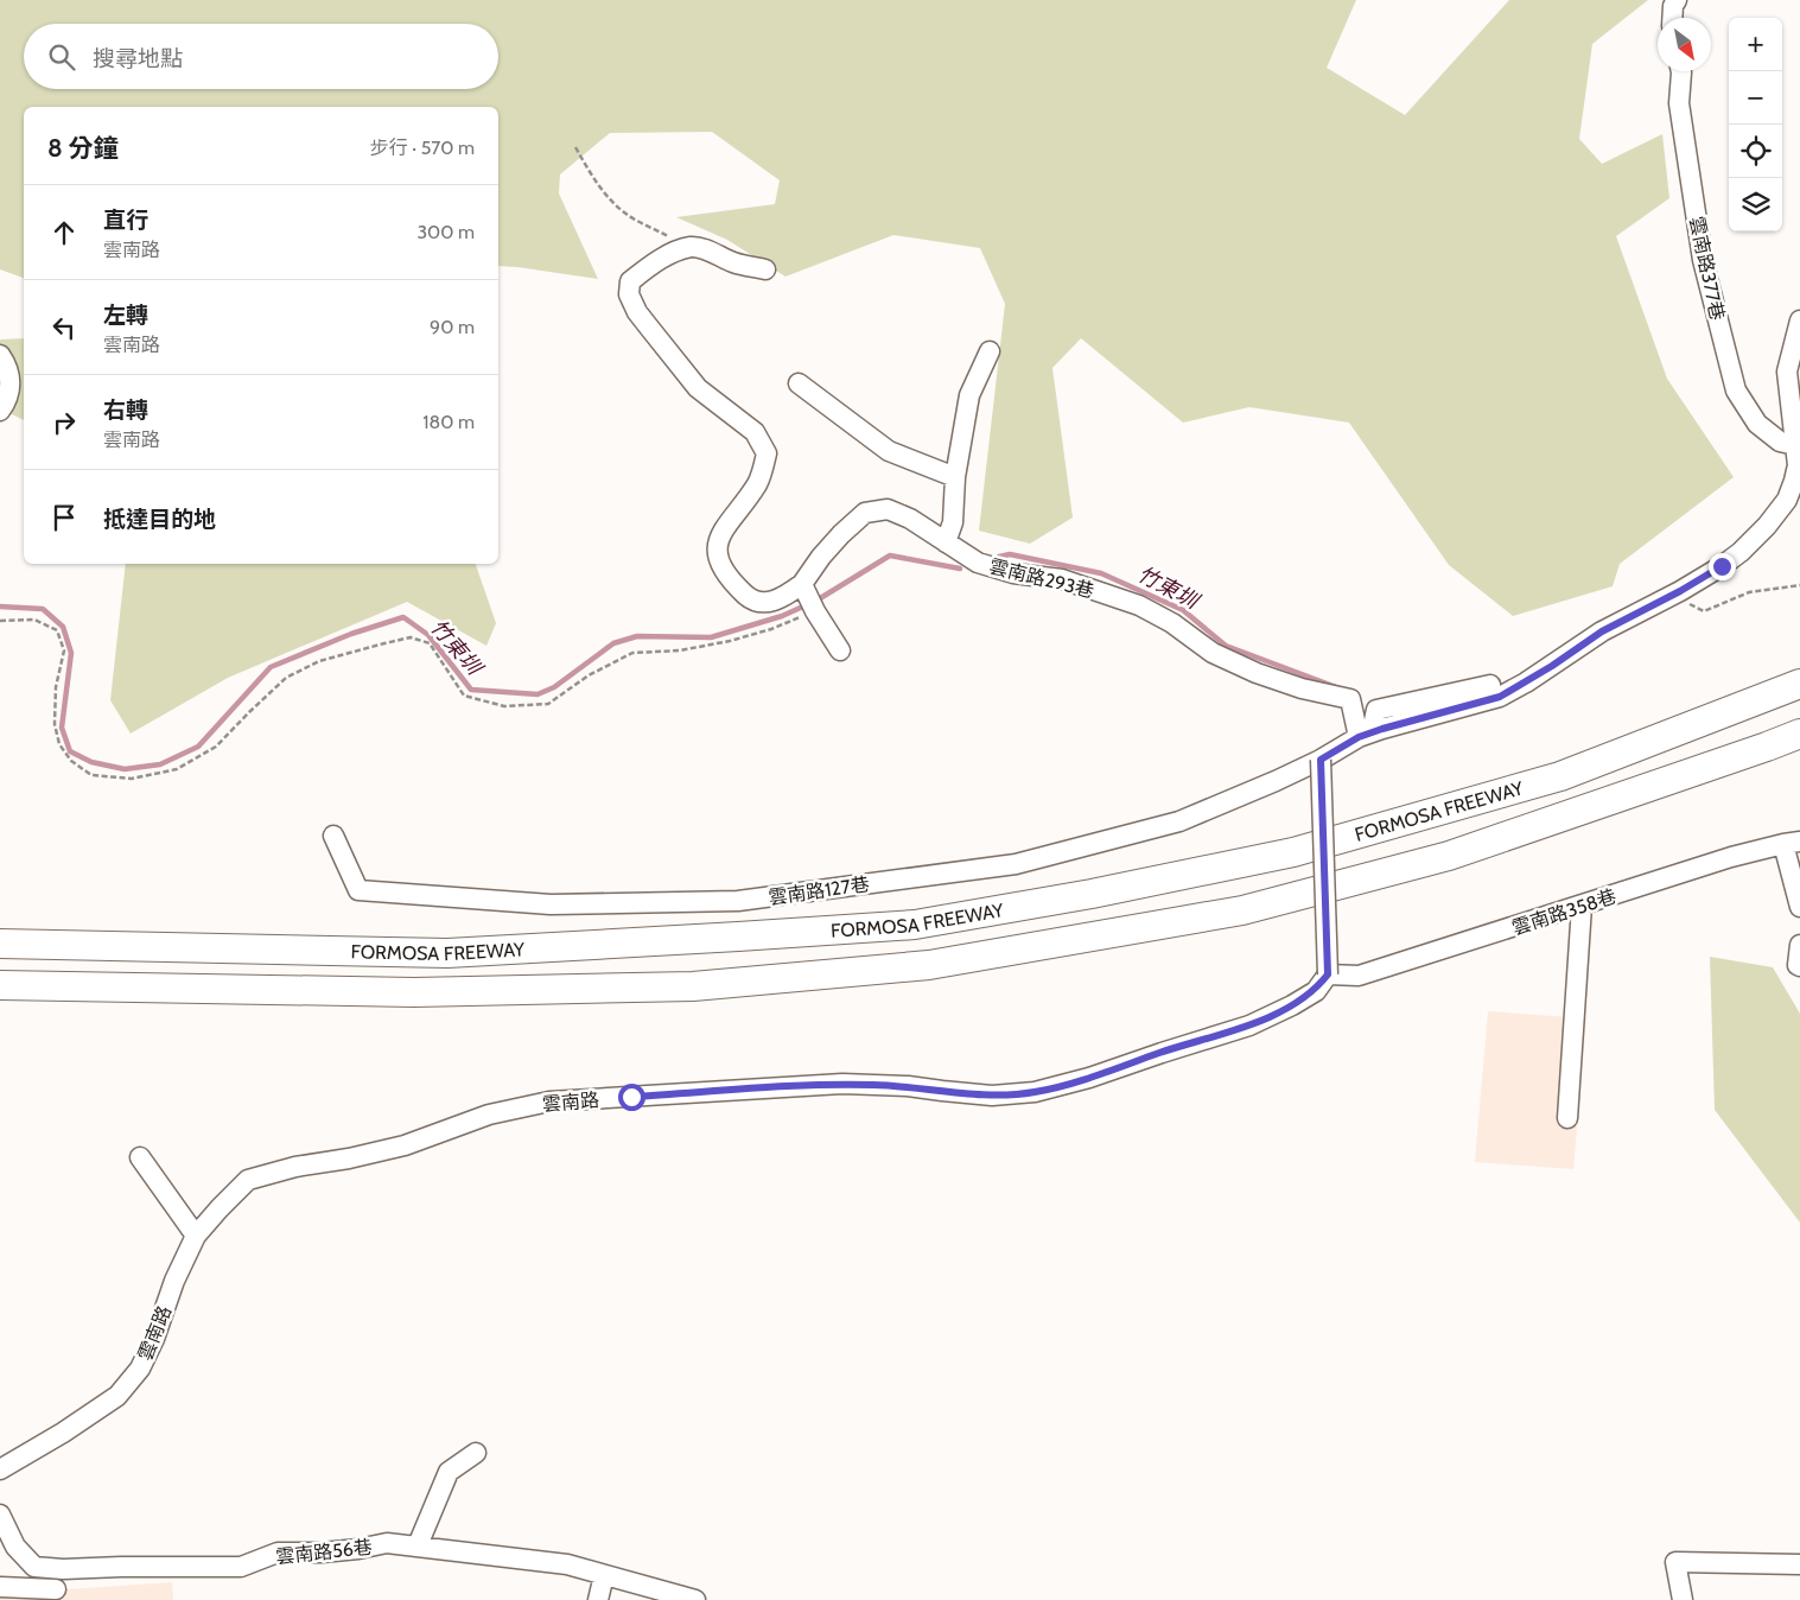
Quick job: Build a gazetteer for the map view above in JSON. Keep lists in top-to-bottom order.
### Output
{
  "streets": {
    "highway": ["FORMOSA FREEWAY"],
    "street": [
      "雲南路377巷",
      "雲南路293巷",
      "雲南路127巷",
      "雲南路358巷",
      "雲南路",
      "雲南路56巷"
    ]
  },
  "crossings": [
    ["雲南路358巷", "雲南路"]
  ],
  "water": ["竹東圳"],
  "north": "bottom right",
  "page": {
    "map_buttons": ["+", "−"],
    "search": "搜尋地點",
    "heading": ["8 分鐘", "步行 · 570 m"],
    "list": [
      ["直行", "雲南路", "300 m"],
      ["左轉", "雲南路", "90 m"],
      ["右轉", "雲南路", "180 m"],
      "抵達目的地"
    ]
  }
}
